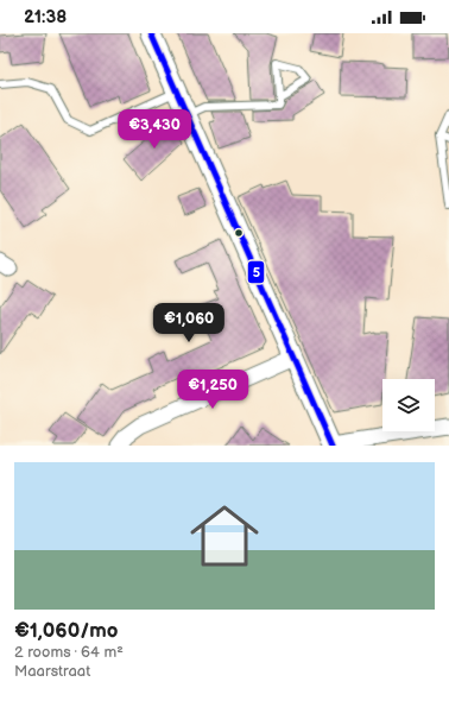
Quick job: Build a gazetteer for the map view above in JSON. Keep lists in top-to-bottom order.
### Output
{
  "lines": ["transit line 5"],
  "page": {
    "status": "21:38",
    "price": ["€3,430", "€1,060", "€1,250"],
    "list": [
      {
        "name": "€1,060/mo",
        "note": "2 rooms · 64 m² · Maarstraat"
      }
    ]
  }
}
